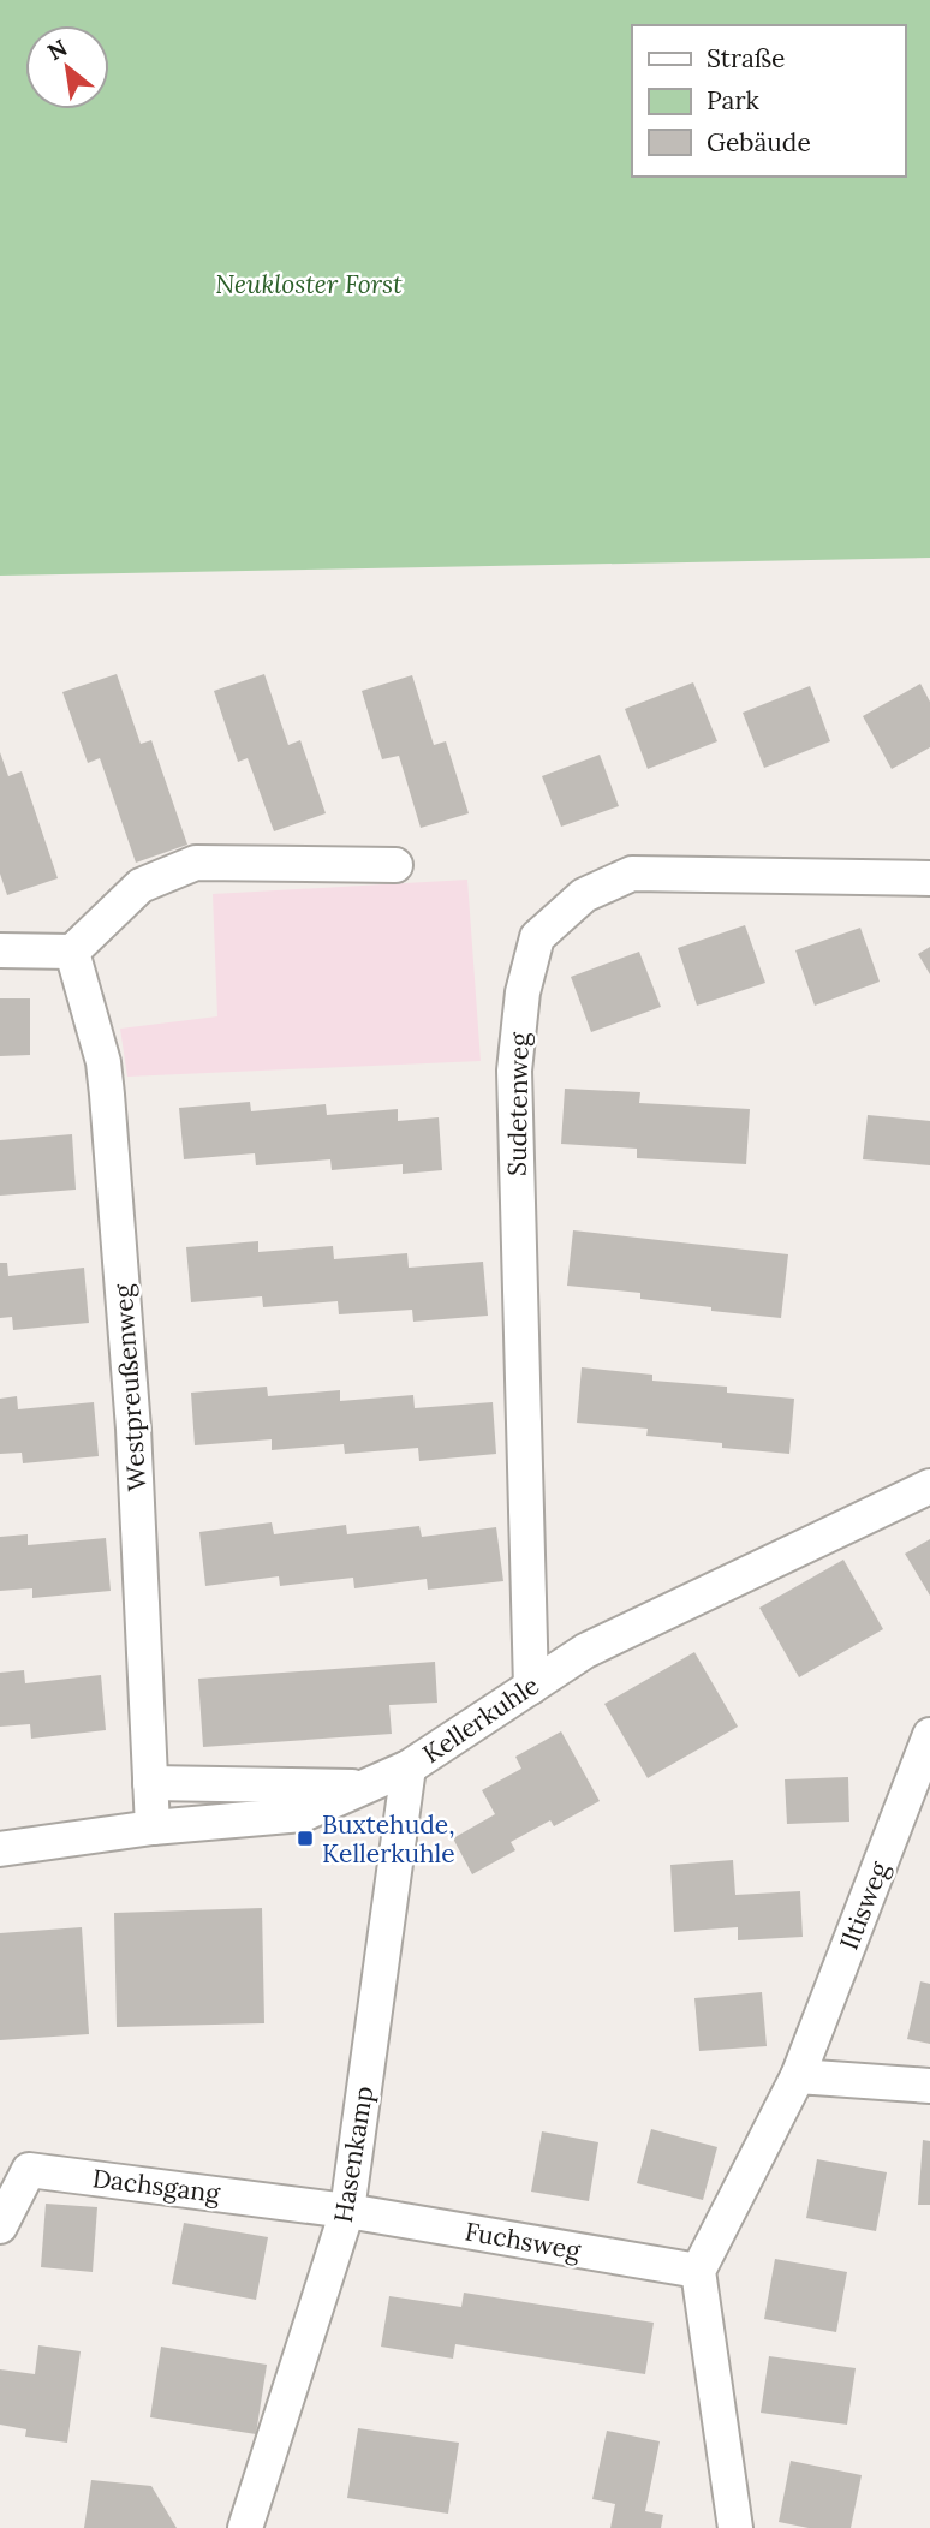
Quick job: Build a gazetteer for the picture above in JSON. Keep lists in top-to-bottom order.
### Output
{
  "streets": {
    "street": [
      "Sudetenweg",
      "Westpreußenweg",
      "Kellerkuhle",
      "Iltisweg",
      "Hasenkamp",
      "Dachsgang",
      "Fuchsweg"
    ]
  },
  "crossings": [
    ["Sudetenweg", "Kellerkuhle"],
    ["Westpreußenweg", "Kellerkuhle"],
    ["Kellerkuhle", "Hasenkamp"],
    ["Hasenkamp", "Dachsgang"],
    ["Hasenkamp", "Fuchsweg"],
    ["Dachsgang", "Fuchsweg"]
  ],
  "parks": ["Neukloster Forst"],
  "places": {
    "transit": ["Buxtehude, Kellerkuhle"]
  },
  "legend": ["Straße", "Park", "Gebäude"],
  "north": "top left"
}
